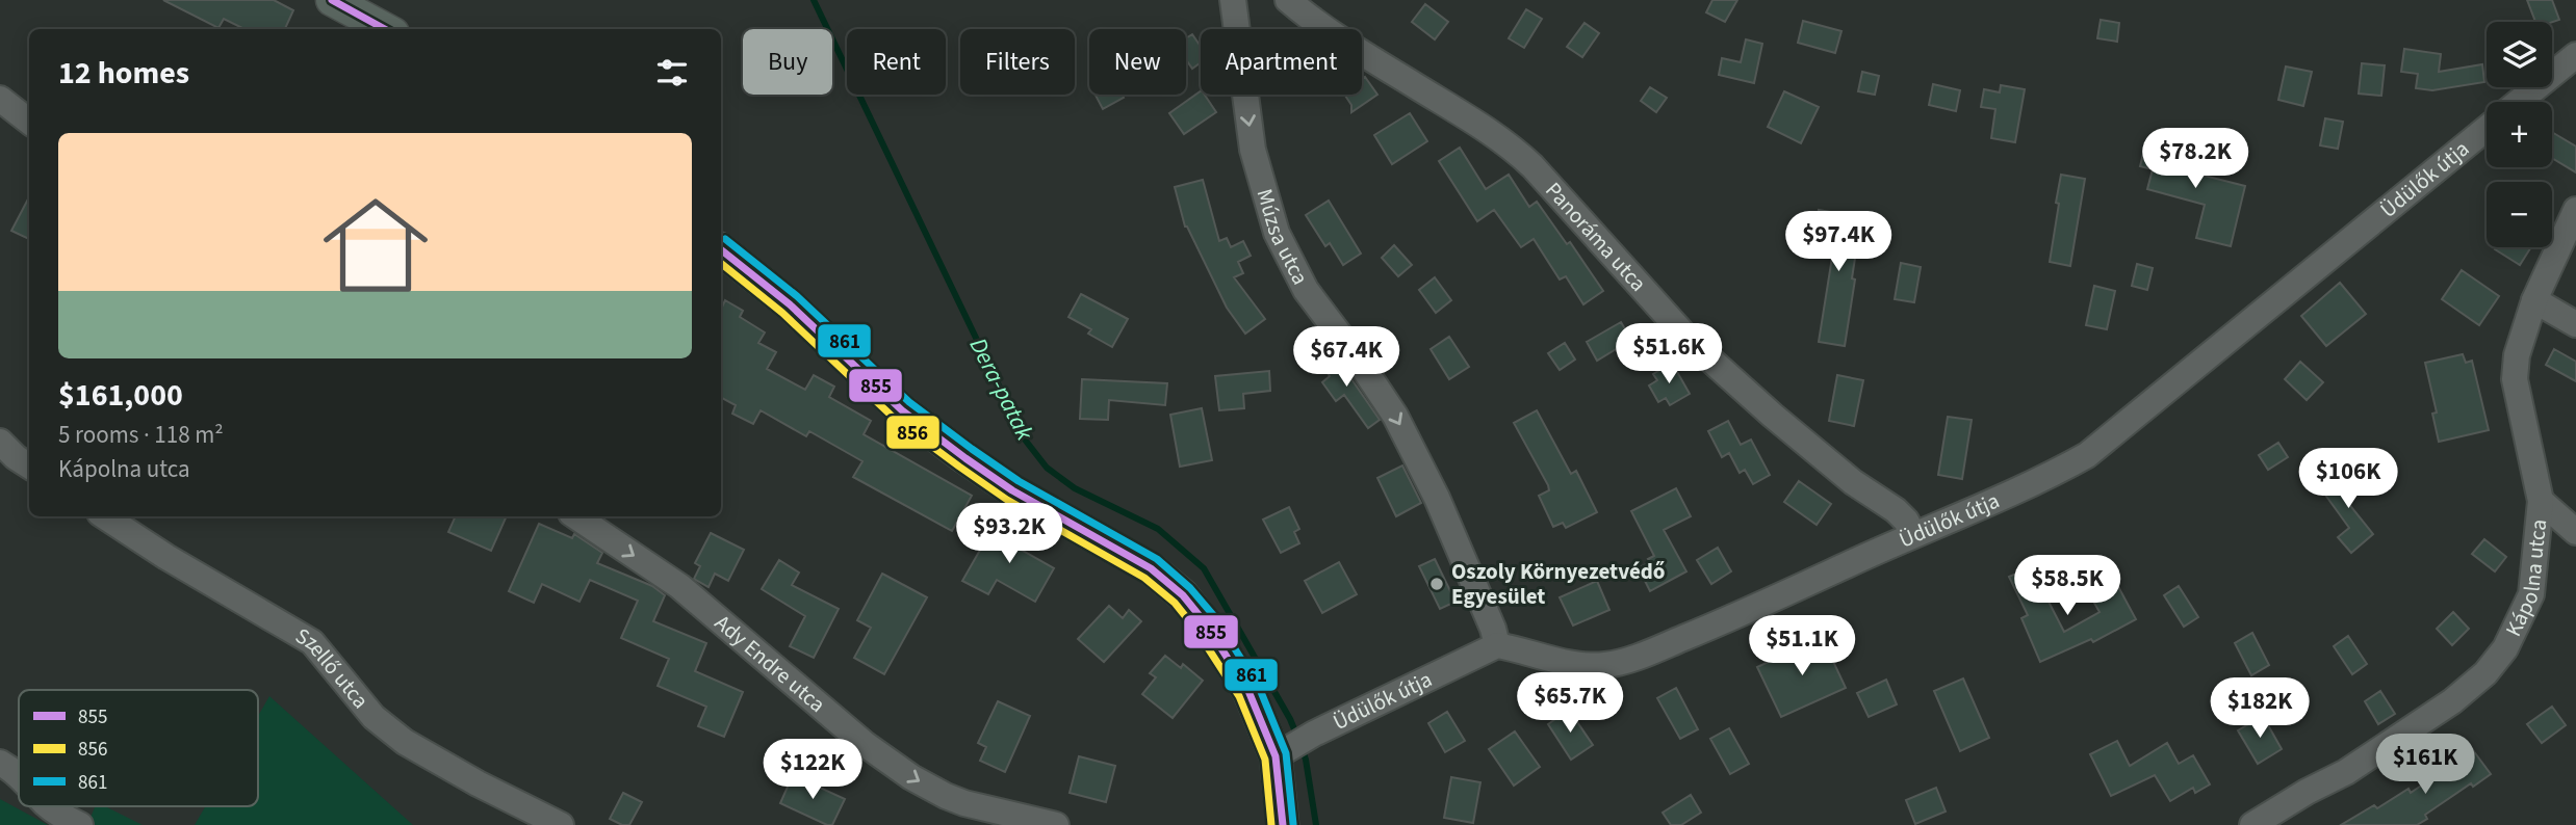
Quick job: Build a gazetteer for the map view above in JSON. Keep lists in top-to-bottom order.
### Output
{
  "streets": {
    "street": [
      "Üdülők útja",
      "Múzsa utca",
      "Panoráma utca",
      "Kápolna utca",
      "Ady Endre utca",
      "Szellő utca"
    ]
  },
  "crossings": [
    ["Üdülők útja", "Múzsa utca"],
    ["Üdülők útja", "Panoráma utca"]
  ],
  "one_way": ["Múzsa utca", "Ady Endre utca"],
  "water": ["Dera-patak"],
  "places": ["Oszoly Környezetvédő Egyesület"],
  "lines": ["transit line 855", "transit line 861", "transit line 856"],
  "legend": ["855", "856", "861"],
  "page": {
    "map_buttons": ["+", "−"],
    "chip": [
      "Buy",
      "Rent",
      "Filters",
      "New",
      "Apartment"
    ],
    "heading": "12 homes",
    "list": [
      {
        "name": "$161,000",
        "note": "5 rooms · 118 m² · Kápolna utca"
      }
    ],
    "price": [
      "$78.2K",
      "$97.4K",
      "$51.6K",
      "$67.4K",
      "$106K",
      "$93.2K",
      "$58.5K",
      "$51.1K",
      "$65.7K",
      "$182K",
      "$161K",
      "$122K"
    ]
  }
}
